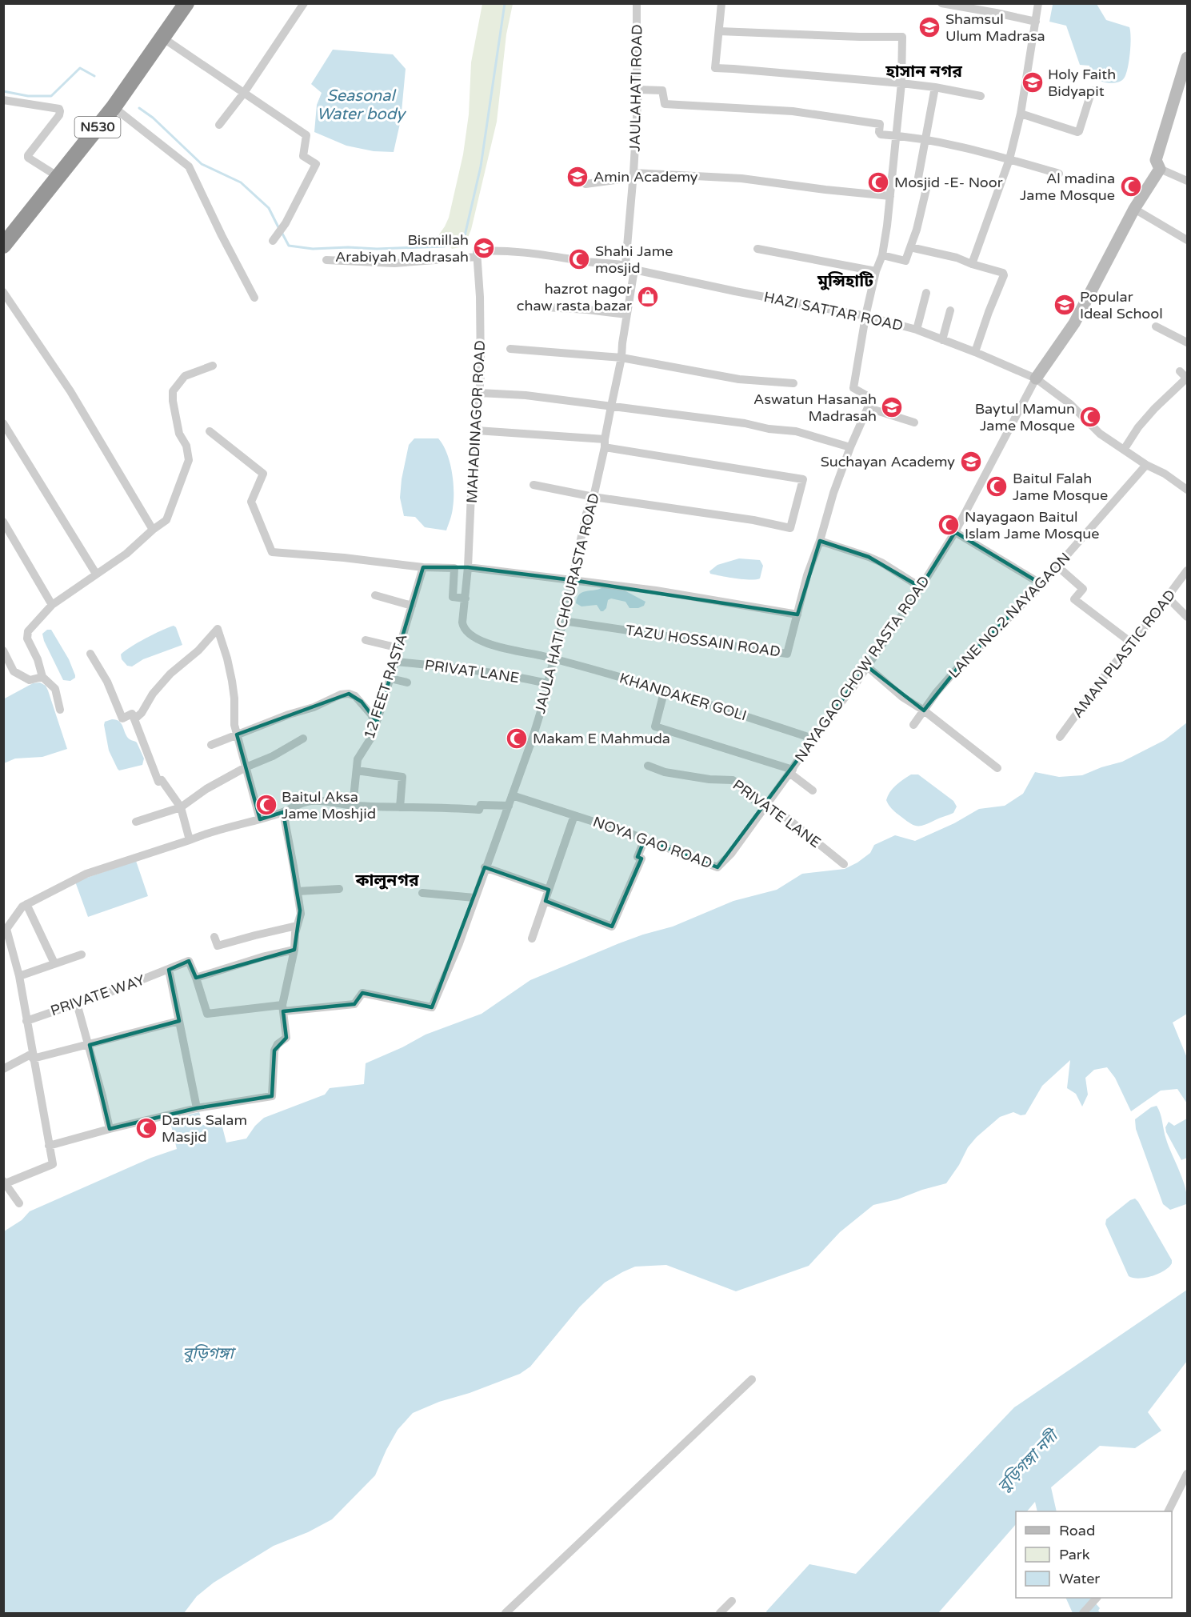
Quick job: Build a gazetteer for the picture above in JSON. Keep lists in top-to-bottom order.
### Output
{
  "streets": {
    "highway": ["N530"],
    "street": [
      "JAULAHATI ROAD",
      "HAZI SATTAR ROAD",
      "MAHADINAGOR ROAD",
      "JAULA HATI CHOURASTA ROAD",
      "LANE NO.2 NAYAGAON",
      "TAZU HOSSAIN ROAD",
      "AMAN PLASTIC ROAD",
      "NAYAGAO CHOW RASTA ROAD",
      "PRIVAT LANE",
      "12 FEET RASTA",
      "KHANDAKER GOLI",
      "PRIVATE LANE",
      "NOYA GAO ROAD",
      "PRIVATE WAY"
    ]
  },
  "crossings": [
    ["JAULAHATI ROAD", "HAZI SATTAR ROAD"],
    ["HAZI SATTAR ROAD", "JAULA HATI CHOURASTA ROAD"],
    ["HAZI SATTAR ROAD", "LANE NO.2 NAYAGAON"],
    ["HAZI SATTAR ROAD", "NAYAGAO CHOW RASTA ROAD"],
    ["MAHADINAGOR ROAD", "KHANDAKER GOLI"],
    ["JAULA HATI CHOURASTA ROAD", "TAZU HOSSAIN ROAD"],
    ["JAULA HATI CHOURASTA ROAD", "PRIVAT LANE"],
    ["JAULA HATI CHOURASTA ROAD", "KHANDAKER GOLI"],
    ["JAULA HATI CHOURASTA ROAD", "NOYA GAO ROAD"],
    ["NAYAGAO CHOW RASTA ROAD", "KHANDAKER GOLI"],
    ["NAYAGAO CHOW RASTA ROAD", "PRIVATE LANE"],
    ["NAYAGAO CHOW RASTA ROAD", "NOYA GAO ROAD"],
    ["PRIVAT LANE", "12 FEET RASTA"],
    ["PRIVATE LANE", "NOYA GAO ROAD"]
  ],
  "districts": ["হাসান নগর", "মুন্সিহাটি", "কালুনগর"],
  "water": ["Seasonal Water body", "বুড়িগঙ্গা", "বুড়িগঙ্গা নদী"],
  "places": {
    "school or university": [
      "Shamsul Ulum Madrasa",
      "Holy Faith Bidyapit",
      "Amin Academy",
      "Bismillah Arabiyah Madrasah",
      "Popular Ideal School",
      "Aswatun Hasanah Madrasah",
      "Suchayan Academy"
    ],
    "mosque": [
      "Mosjid -E- Noor",
      "Al madina Jame Mosque",
      "Shahi Jame mosjid",
      "Baytul Mamun Jame Mosque",
      "Baitul Falah Jame Mosque",
      "Nayagaon Baitul Islam Jame Mosque",
      "Makam E Mahmuda",
      "Baitul Aksa Jame Moshjid",
      "Darus Salam Masjid"
    ],
    "shop": ["hazrot nagor chaw rasta bazar"]
  },
  "legend": ["Road", "Park", "Water"]
}
